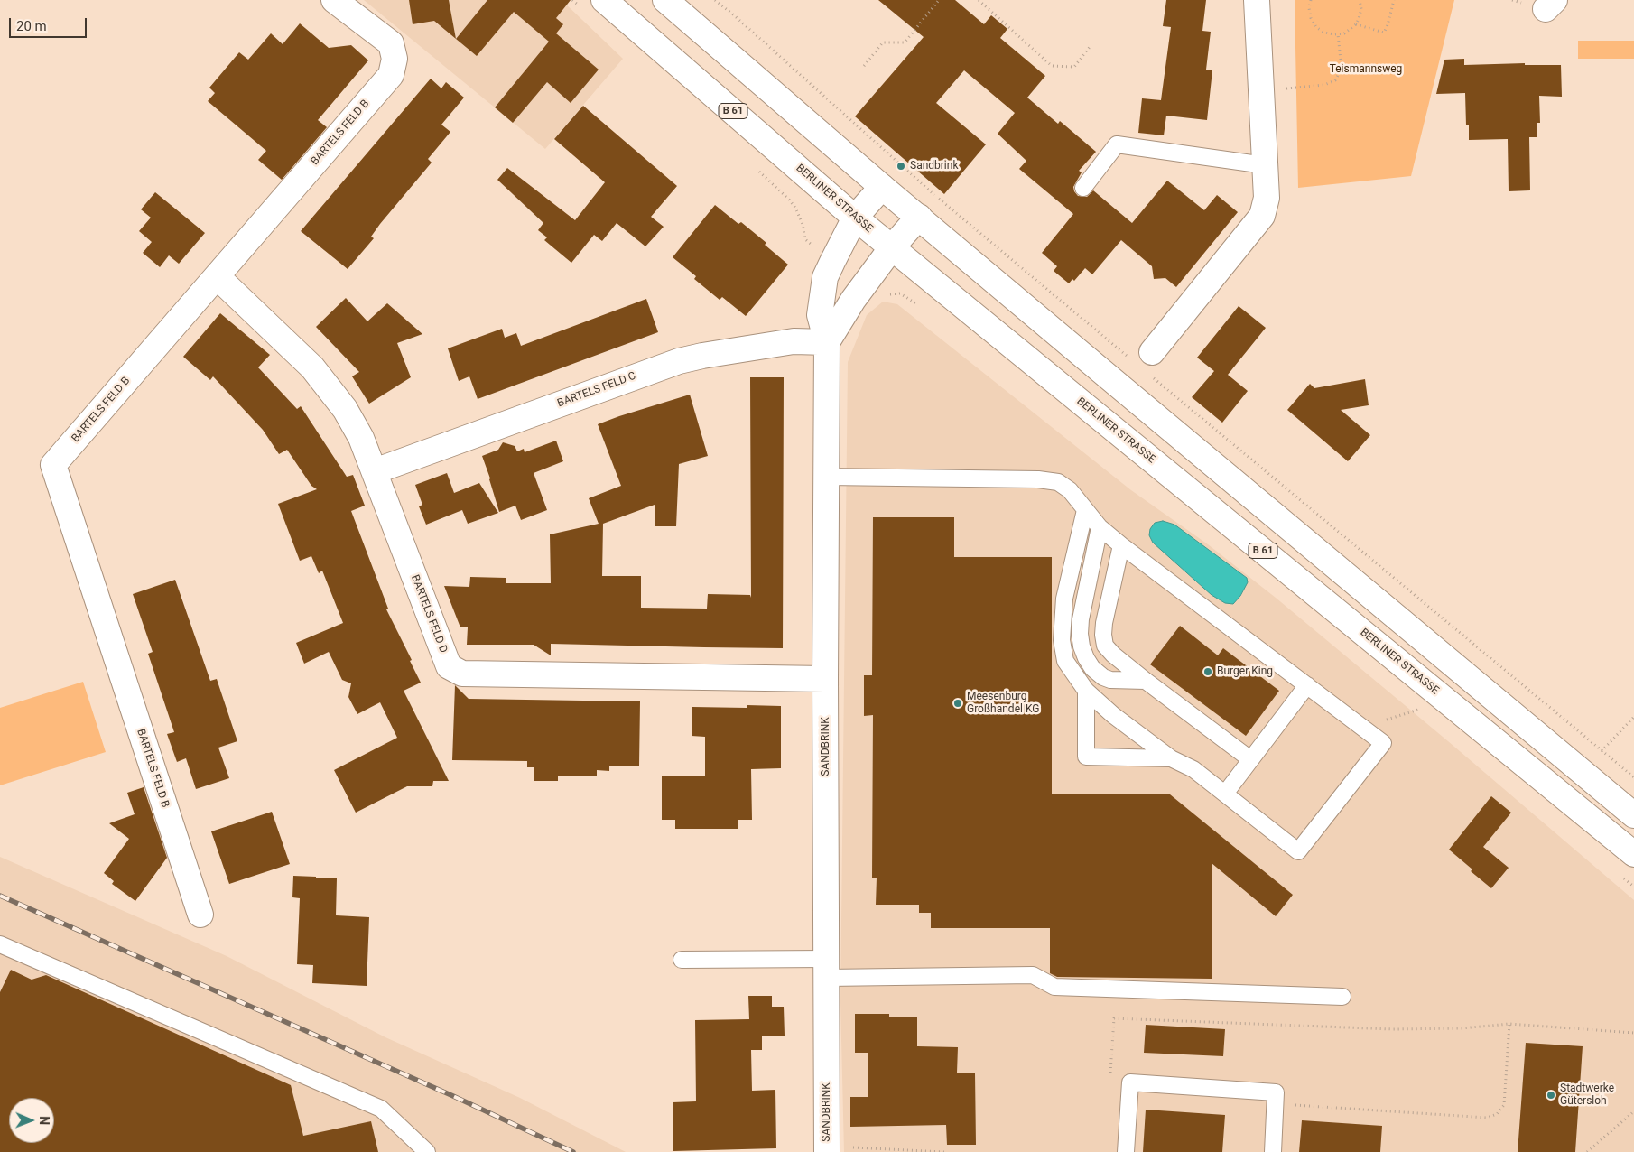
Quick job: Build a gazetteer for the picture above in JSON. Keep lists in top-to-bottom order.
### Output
{
  "streets": {
    "street": [
      "B 61",
      "BARTELS FELD B",
      "BERLINER STRASSE",
      "BARTELS FELD C",
      "BARTELS FELD D",
      "SANDBRINK"
    ]
  },
  "crossings": [
    ["BARTELS FELD B", "BARTELS FELD D"],
    ["BERLINER STRASSE", "SANDBRINK"],
    ["BARTELS FELD C", "BARTELS FELD D"],
    ["BARTELS FELD C", "SANDBRINK"],
    ["BARTELS FELD D", "SANDBRINK"]
  ],
  "parks": ["Teismannsweg"],
  "places": [
    "Sandbrink",
    "Burger King",
    "Meesenburg Großhandel KG",
    "Stadtwerke Gütersloh"
  ],
  "scale_bar": "20 m",
  "north": "right"
}
